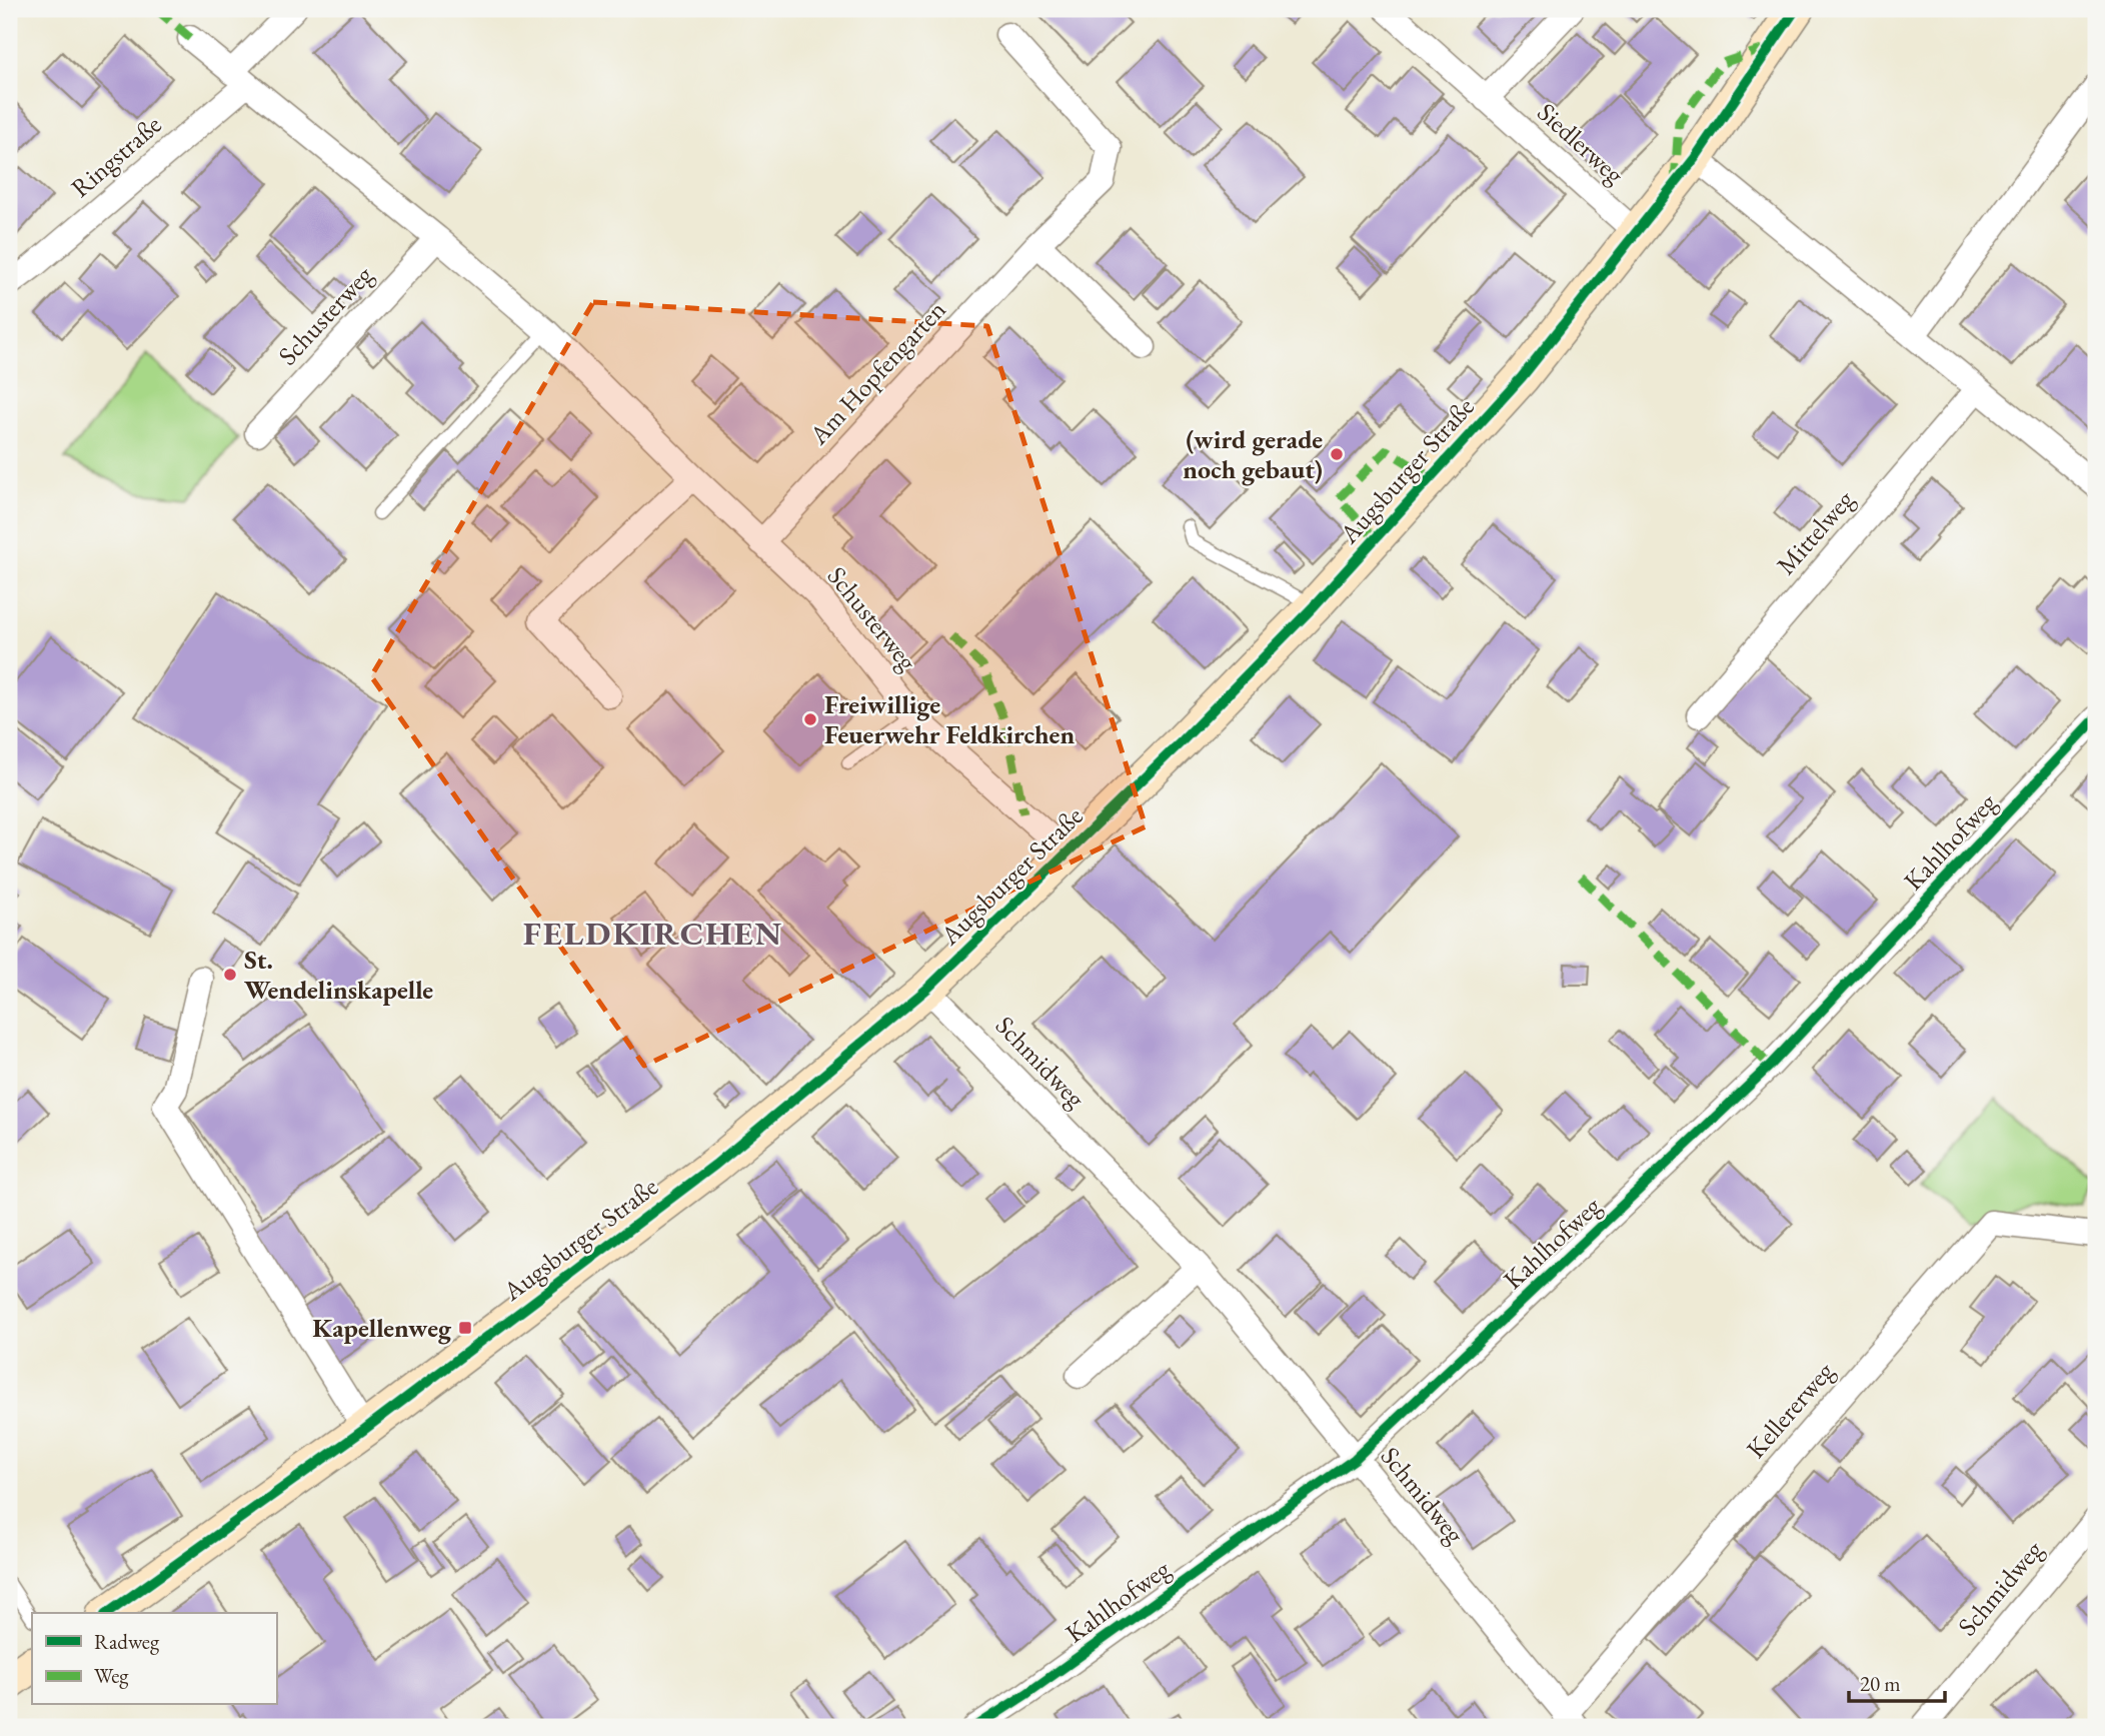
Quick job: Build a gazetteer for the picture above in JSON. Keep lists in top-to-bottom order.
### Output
{
  "streets": {
    "main road": ["Augsburger Straße"],
    "street": [
      "Siedlerweg",
      "Ringstraße",
      "Schusterweg",
      "Am Hopfengarten",
      "Mittelweg",
      "Kahlhofweg",
      "Schmidweg",
      "Kellererweg"
    ]
  },
  "crossings": [
    ["Siedlerweg", "Augsburger Straße"],
    ["Ringstraße", "Schusterweg"],
    ["Schusterweg", "Am Hopfengarten"],
    ["Schusterweg", "Augsburger Straße"],
    ["Augsburger Straße", "Schmidweg"],
    ["Kahlhofweg", "Schmidweg"],
    ["Schmidweg", "Kellererweg"]
  ],
  "districts": ["FELDKIRCHEN"],
  "places": {
    "other": ["(wird gerade noch gebaut)", "Freiwillige Feuerwehr Feldkirchen", "St. Wendelinskapelle"],
    "transit": ["Kapellenweg"]
  },
  "legend": ["Radweg", "Weg"],
  "scale_bar": "20 m"
}
